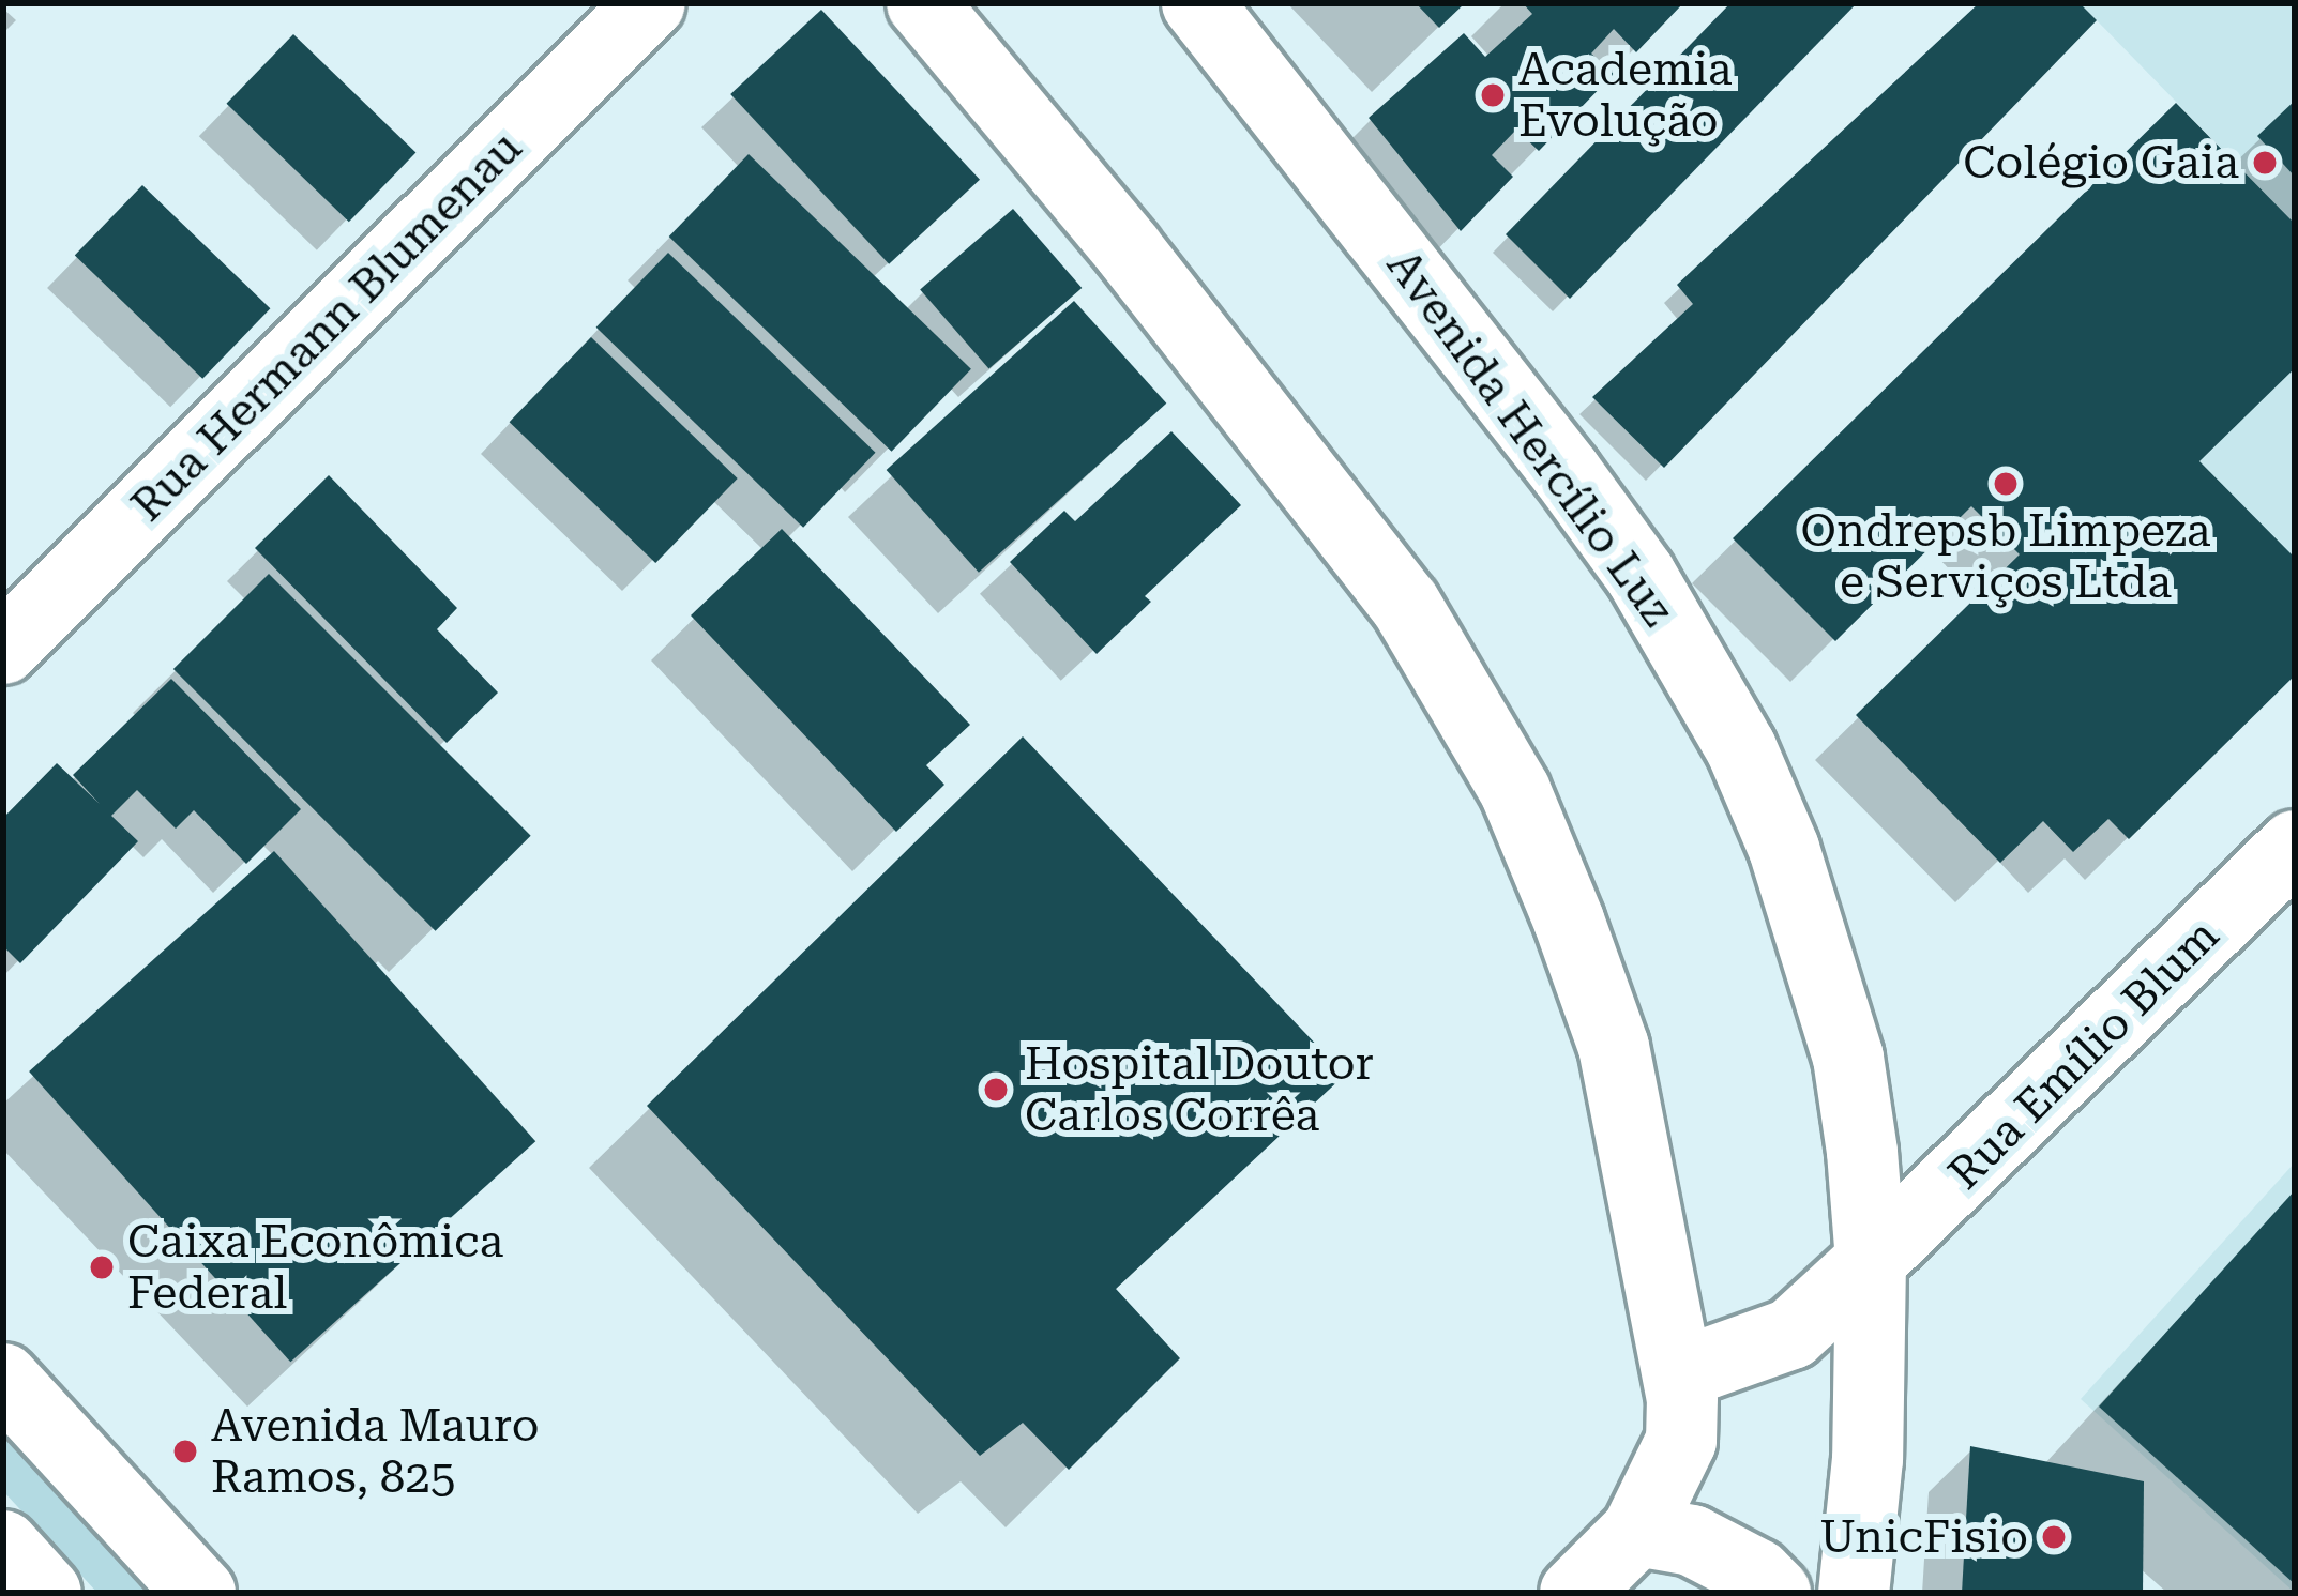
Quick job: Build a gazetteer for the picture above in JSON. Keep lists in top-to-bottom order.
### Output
{
  "streets": {
    "main road": ["Rua Hermann Blumenau", "Avenida Hercílio Luz", "Rua Emílio Blum"]
  },
  "crossings": [
    ["Avenida Hercílio Luz", "Rua Emílio Blum"]
  ],
  "places": [
    "Academia Evolução",
    "Colégio Gaia",
    "Ondrepsb Limpeza e Serviços Ltda",
    "Hospital Doutor Carlos Corrêa",
    "Caixa Econômica Federal",
    "Avenida Mauro Ramos, 825",
    "UnicFisio"
  ]
}
